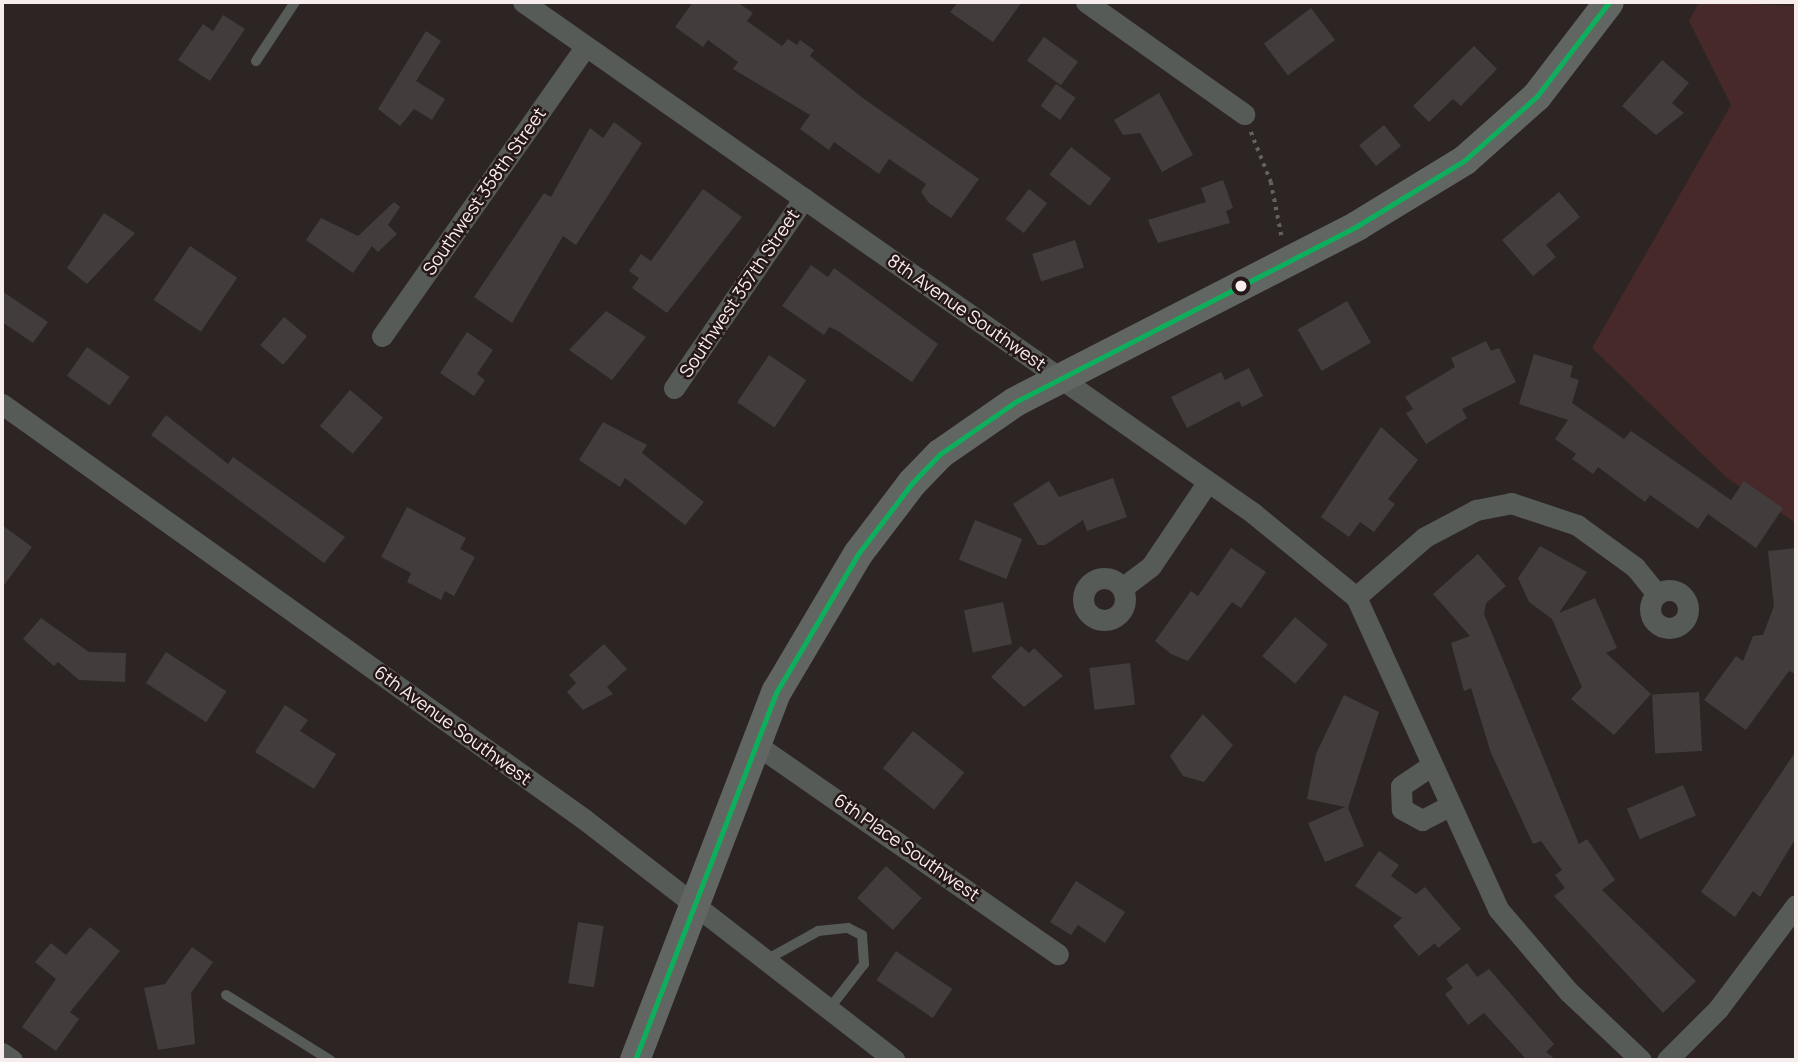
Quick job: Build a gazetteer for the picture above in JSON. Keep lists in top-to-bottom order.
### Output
{
  "streets": {
    "street": [
      "Southwest 358th Street",
      "Southwest 357th Street",
      "8th Avenue Southwest",
      "6th Avenue Southwest",
      "6th Place Southwest"
    ]
  },
  "crossings": [
    ["Southwest 358th Street", "8th Avenue Southwest"],
    ["Southwest 357th Street", "8th Avenue Southwest"]
  ]
}
